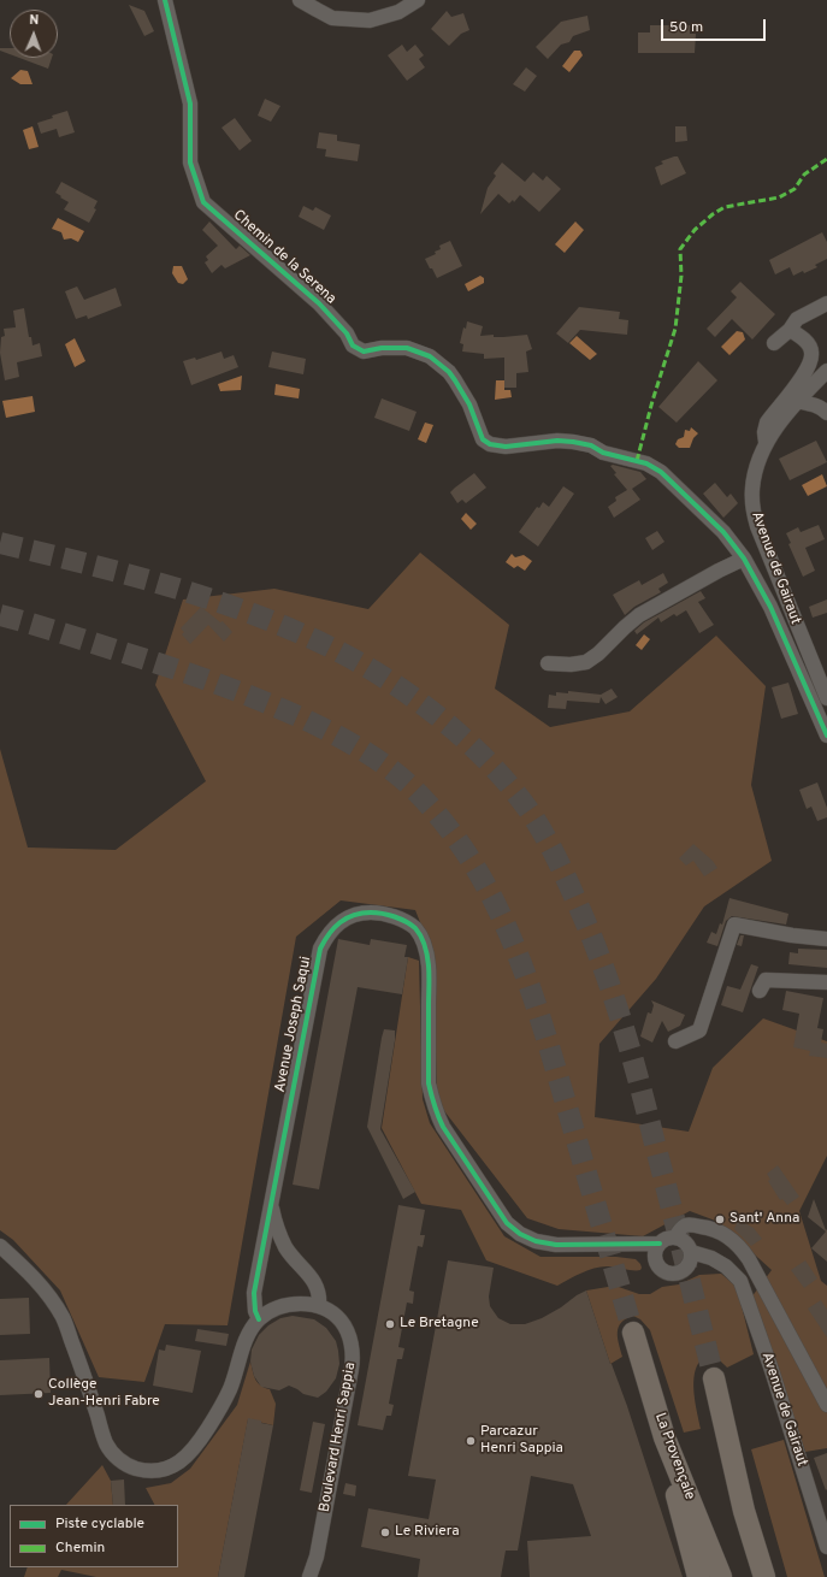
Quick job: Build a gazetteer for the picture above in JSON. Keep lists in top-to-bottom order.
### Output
{
  "streets": {
    "highway": ["La Provençale"],
    "street": [
      "Chemin de la Serena",
      "Avenue de Gairaut",
      "Avenue Joseph Saqui",
      "Boulevard Henri Sappia"
    ]
  },
  "crossings": [
    ["Avenue de Gairaut", "Avenue Joseph Saqui"],
    ["Avenue Joseph Saqui", "Boulevard Henri Sappia"]
  ],
  "places": [
    "Sant' Anna",
    "Le Bretagne",
    "Collège Jean-Henri Fabre",
    "Parcazur Henri Sappia",
    "Le Riviera"
  ],
  "legend": ["Piste cyclable", "Chemin"],
  "scale_bar": "50 m",
  "north": "top"
}
